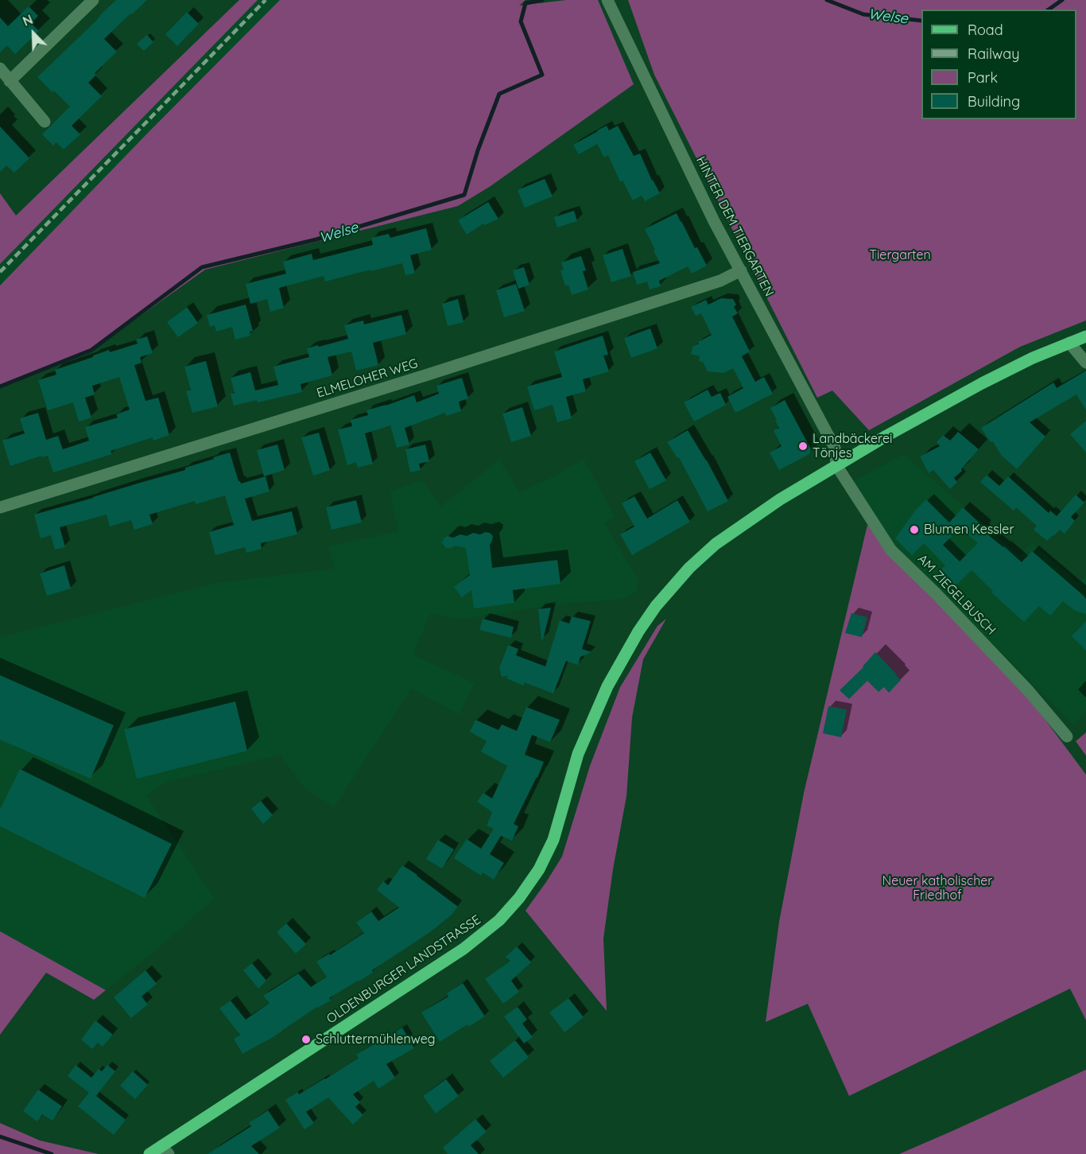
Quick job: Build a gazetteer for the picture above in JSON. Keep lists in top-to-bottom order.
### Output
{
  "streets": {
    "main road": ["OLDENBURGER LANDSTRASSE"],
    "street": ["HINTER DEM TIERGARTEN", "ELMELOHER WEG", "AM ZIEGELBUSCH"]
  },
  "crossings": [
    ["HINTER DEM TIERGARTEN", "ELMELOHER WEG"],
    ["HINTER DEM TIERGARTEN", "AM ZIEGELBUSCH"],
    ["HINTER DEM TIERGARTEN", "OLDENBURGER LANDSTRASSE"],
    ["AM ZIEGELBUSCH", "OLDENBURGER LANDSTRASSE"]
  ],
  "water": ["Welse"],
  "parks": ["Tiergarten", "Neuer katholischer Friedhof"],
  "places": ["Landbäckerei Tönjes", "Blumen Kessler", "Schluttermühlenweg"],
  "legend": [
    "Road",
    "Railway",
    "Park",
    "Building"
  ],
  "north": "top left"
}
